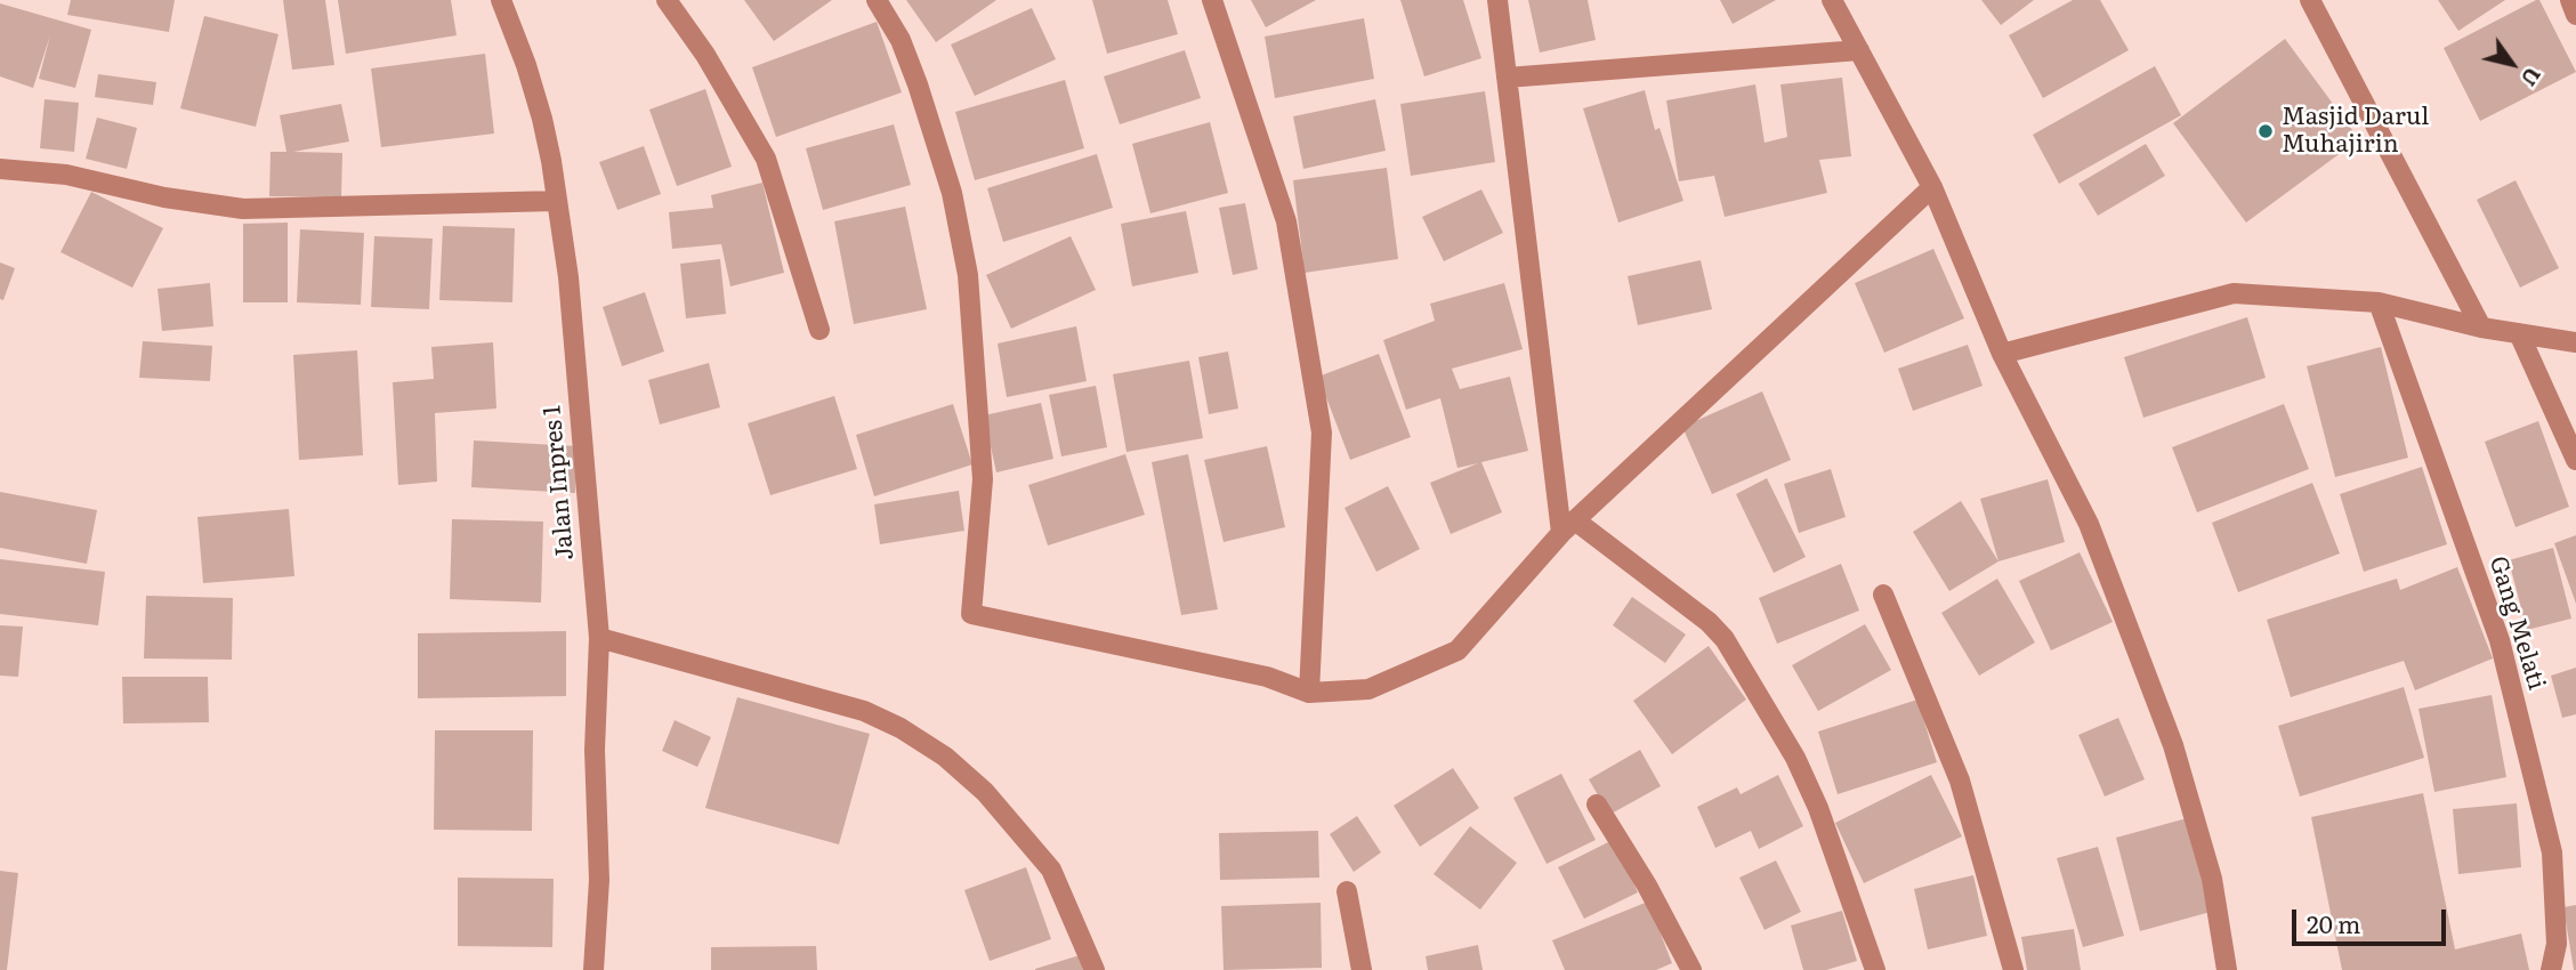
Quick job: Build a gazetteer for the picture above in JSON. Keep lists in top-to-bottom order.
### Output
{
  "streets": {
    "street": ["Jalan Inpres 1", "Gang Melati"]
  },
  "places": ["Masjid Darul Muhajirin"],
  "scale_bar": "20 m",
  "north": "bottom right"
}
